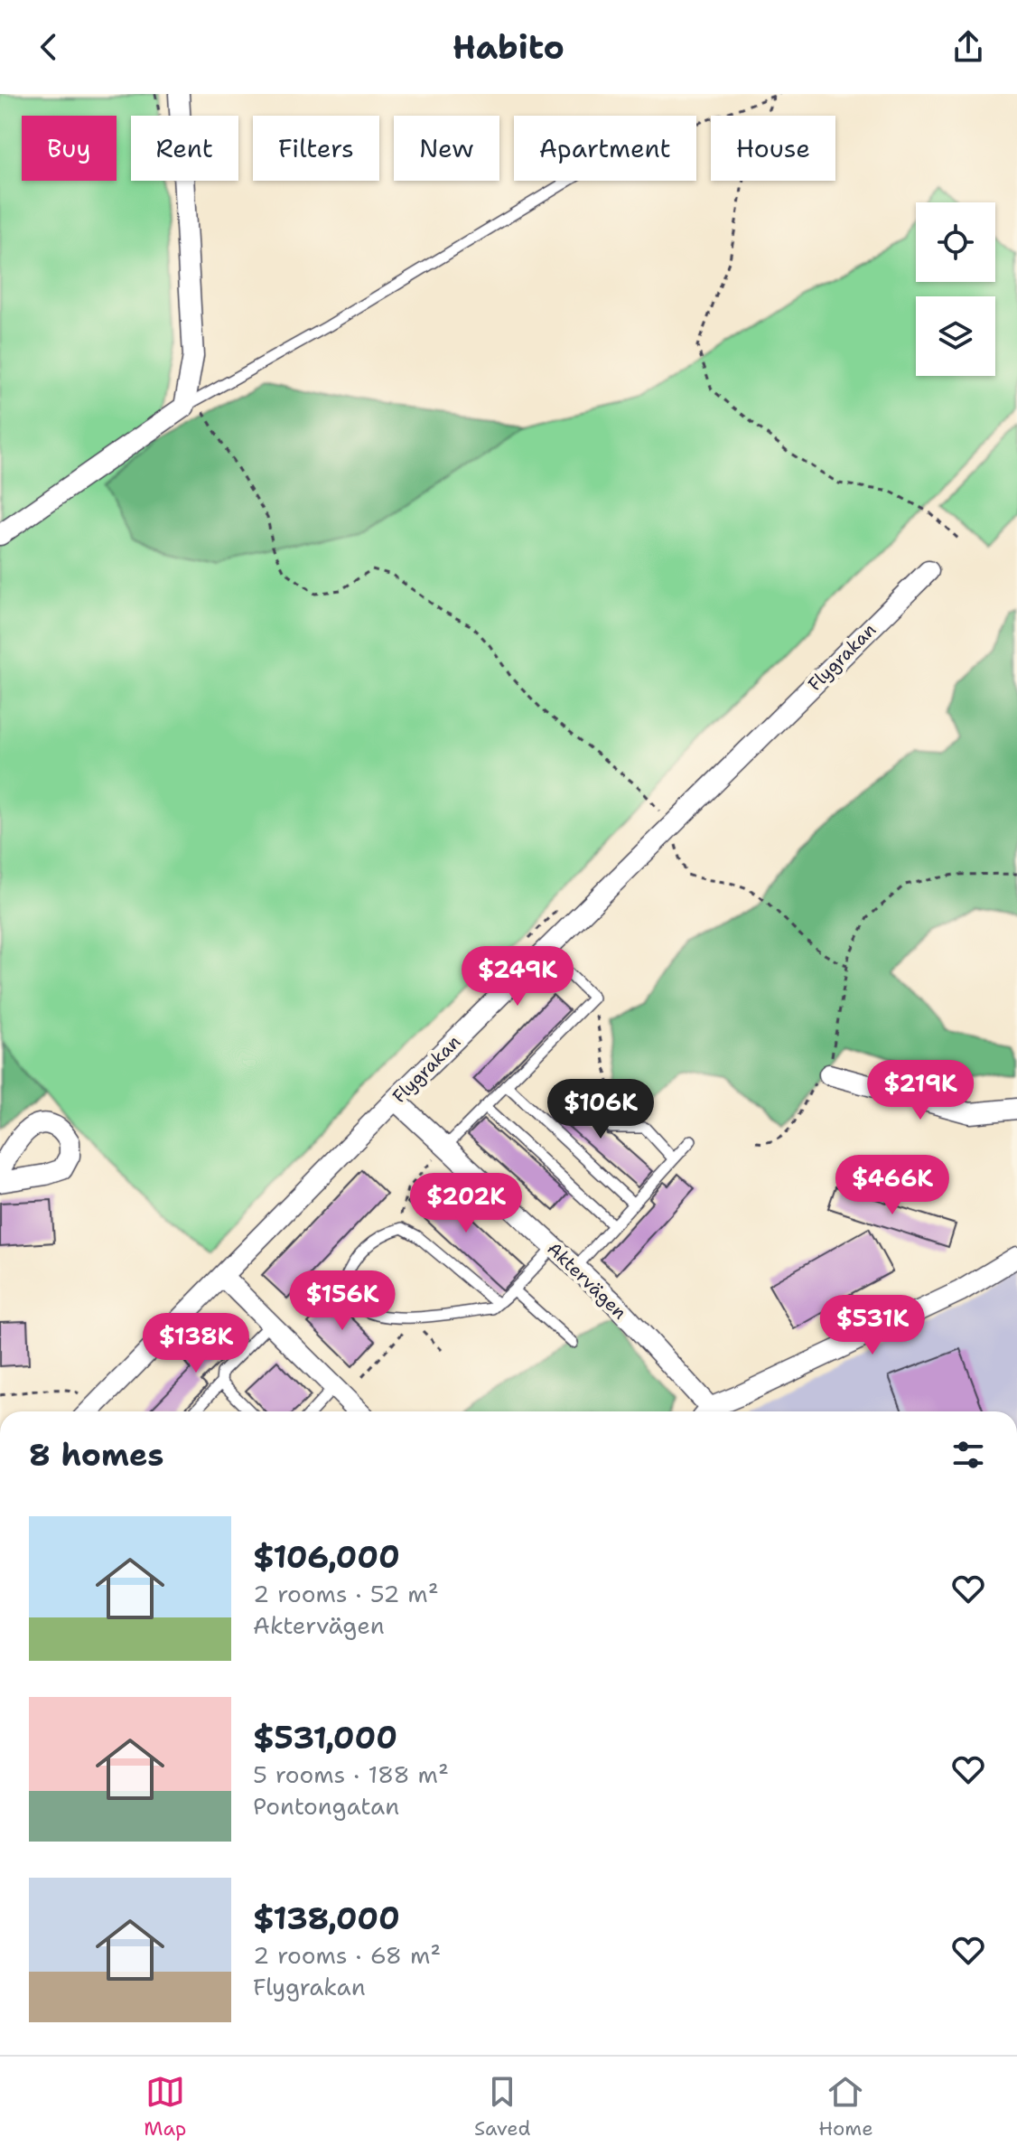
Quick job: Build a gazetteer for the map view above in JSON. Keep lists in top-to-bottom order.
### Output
{
  "streets": {
    "street": ["Flygrakan", "Aktervägen"]
  },
  "crossings": [
    ["Flygrakan", "Aktervägen"]
  ],
  "page": {
    "header": "Habito",
    "chip": [
      "Buy",
      "Rent",
      "Filters",
      "New",
      "Apartment",
      "House"
    ],
    "price": [
      "$249K",
      "$219K",
      "$106K",
      "$466K",
      "$202K",
      "$156K",
      "$531K",
      "$138K"
    ],
    "heading": "8 homes",
    "list": [
      {
        "name": "$106,000",
        "note": "2 rooms · 52 m² · Aktervägen"
      },
      {
        "name": "$531,000",
        "note": "5 rooms · 188 m² · Pontongatan"
      },
      {
        "name": "$138,000",
        "note": "2 rooms · 68 m² · Flygrakan"
      }
    ],
    "tabs": ["Map", "Saved", "Home"]
  }
}
